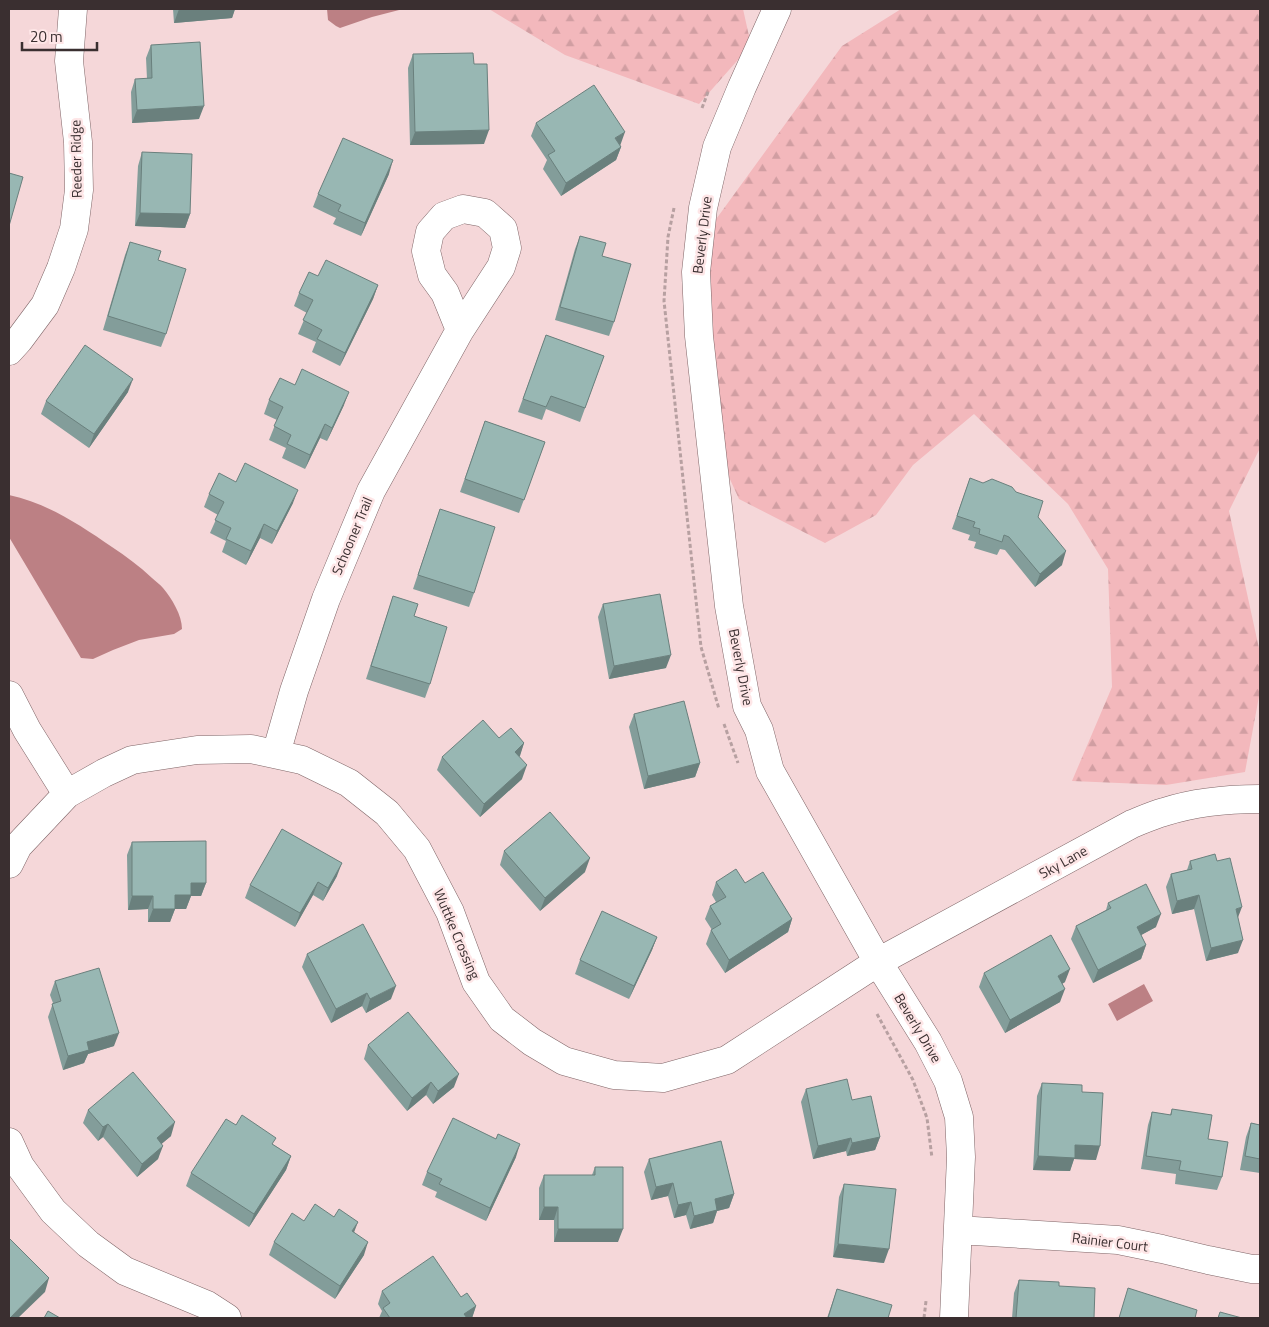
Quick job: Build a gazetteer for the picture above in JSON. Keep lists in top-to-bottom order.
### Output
{
  "streets": {
    "street": [
      "Reeder Ridge",
      "Beverly Drive",
      "Schooner Trail",
      "Sky Lane",
      "Wuttke Crossing",
      "Rainier Court"
    ]
  },
  "crossings": [
    ["Beverly Drive", "Sky Lane"],
    ["Beverly Drive", "Wuttke Crossing"],
    ["Beverly Drive", "Rainier Court"],
    ["Schooner Trail", "Wuttke Crossing"],
    ["Sky Lane", "Wuttke Crossing"]
  ],
  "scale_bar": "20 m"
}
